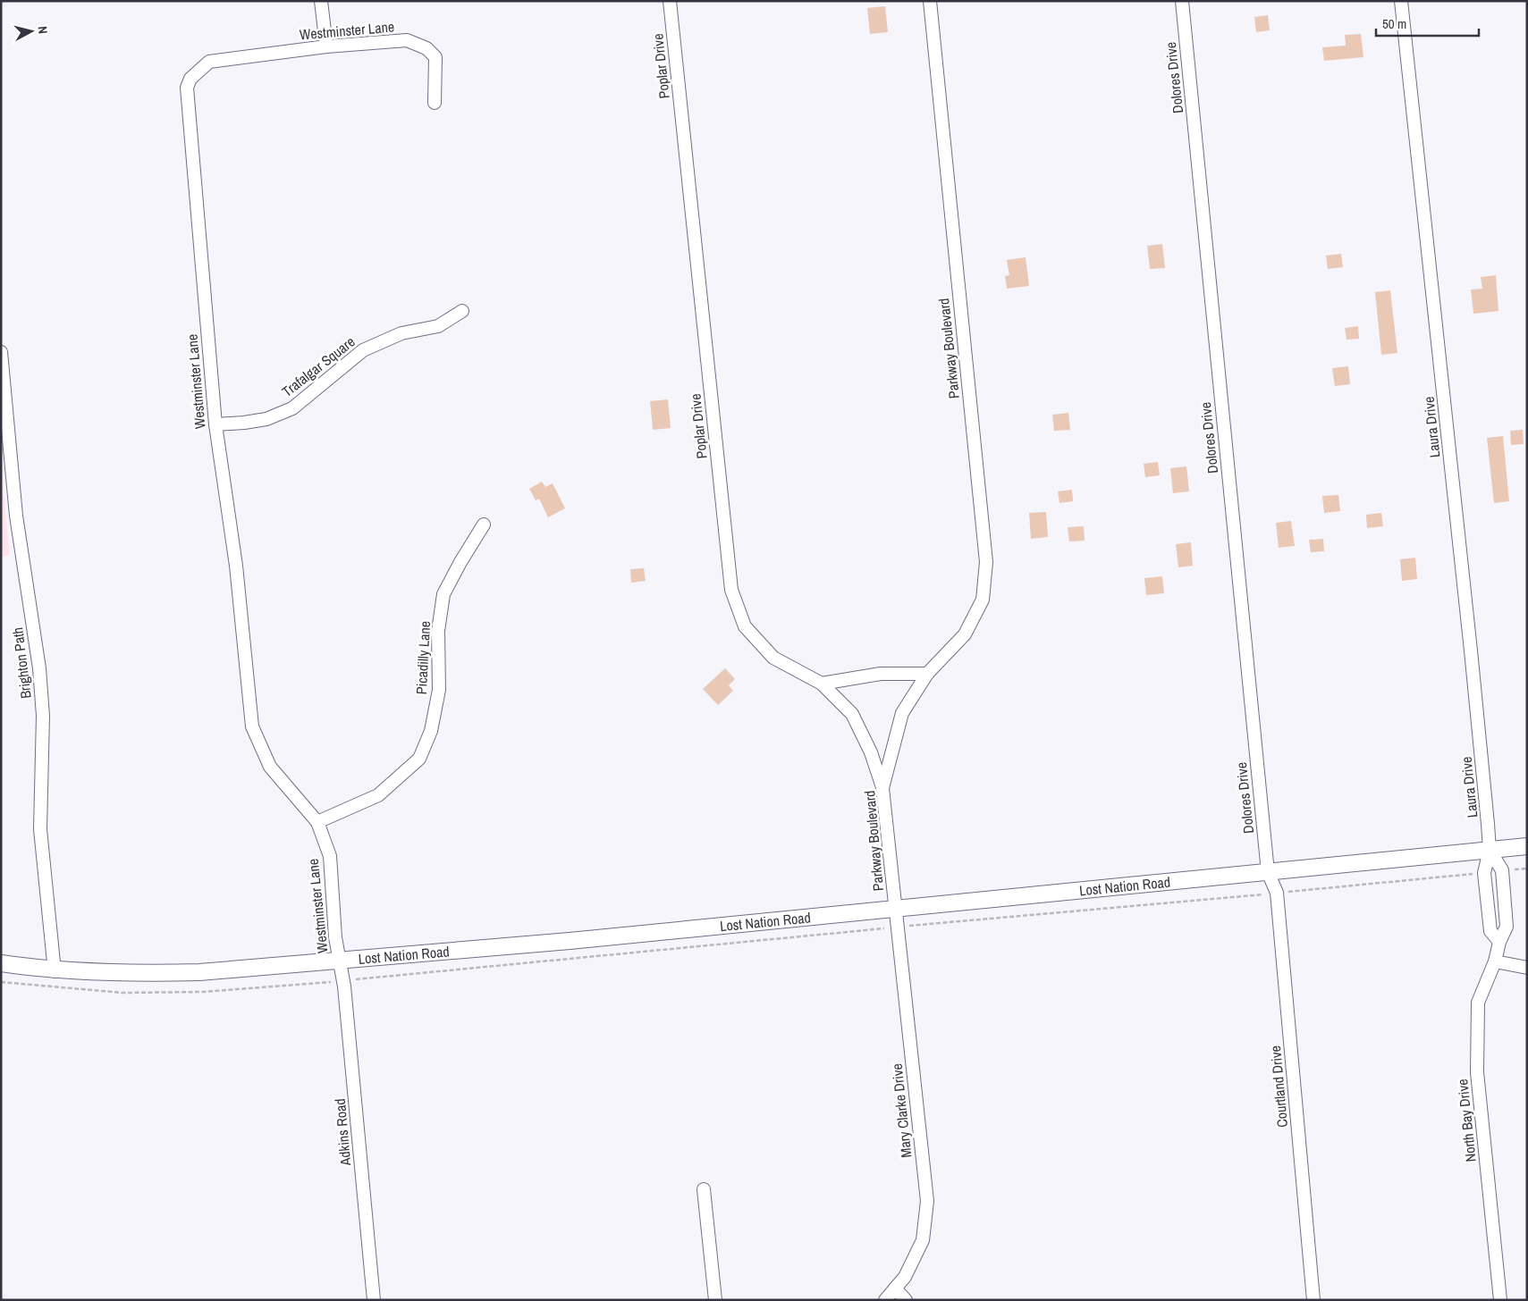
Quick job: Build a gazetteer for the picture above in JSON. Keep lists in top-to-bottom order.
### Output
{
  "streets": {
    "street": [
      "Westminster Lane",
      "Poplar Drive",
      "Dolores Drive",
      "Parkway Boulevard",
      "Trafalgar Square",
      "Laura Drive",
      "Picadilly Lane",
      "Brighton Path",
      "Lost Nation Road",
      "Courtland Drive",
      "Mary Clarke Drive",
      "North Bay Drive",
      "Adkins Road"
    ]
  },
  "crossings": [
    ["Westminster Lane", "Trafalgar Square"],
    ["Westminster Lane", "Picadilly Lane"],
    ["Westminster Lane", "Lost Nation Road"],
    ["Westminster Lane", "Adkins Road"],
    ["Poplar Drive", "Parkway Boulevard"],
    ["Dolores Drive", "Lost Nation Road"],
    ["Dolores Drive", "Courtland Drive"],
    ["Parkway Boulevard", "Lost Nation Road"],
    ["Parkway Boulevard", "Mary Clarke Drive"],
    ["Laura Drive", "Lost Nation Road"],
    ["Laura Drive", "North Bay Drive"],
    ["Brighton Path", "Lost Nation Road"],
    ["Lost Nation Road", "Courtland Drive"],
    ["Lost Nation Road", "Mary Clarke Drive"],
    ["Lost Nation Road", "North Bay Drive"],
    ["Lost Nation Road", "Adkins Road"]
  ],
  "scale_bar": "50 m",
  "north": "right"
}
